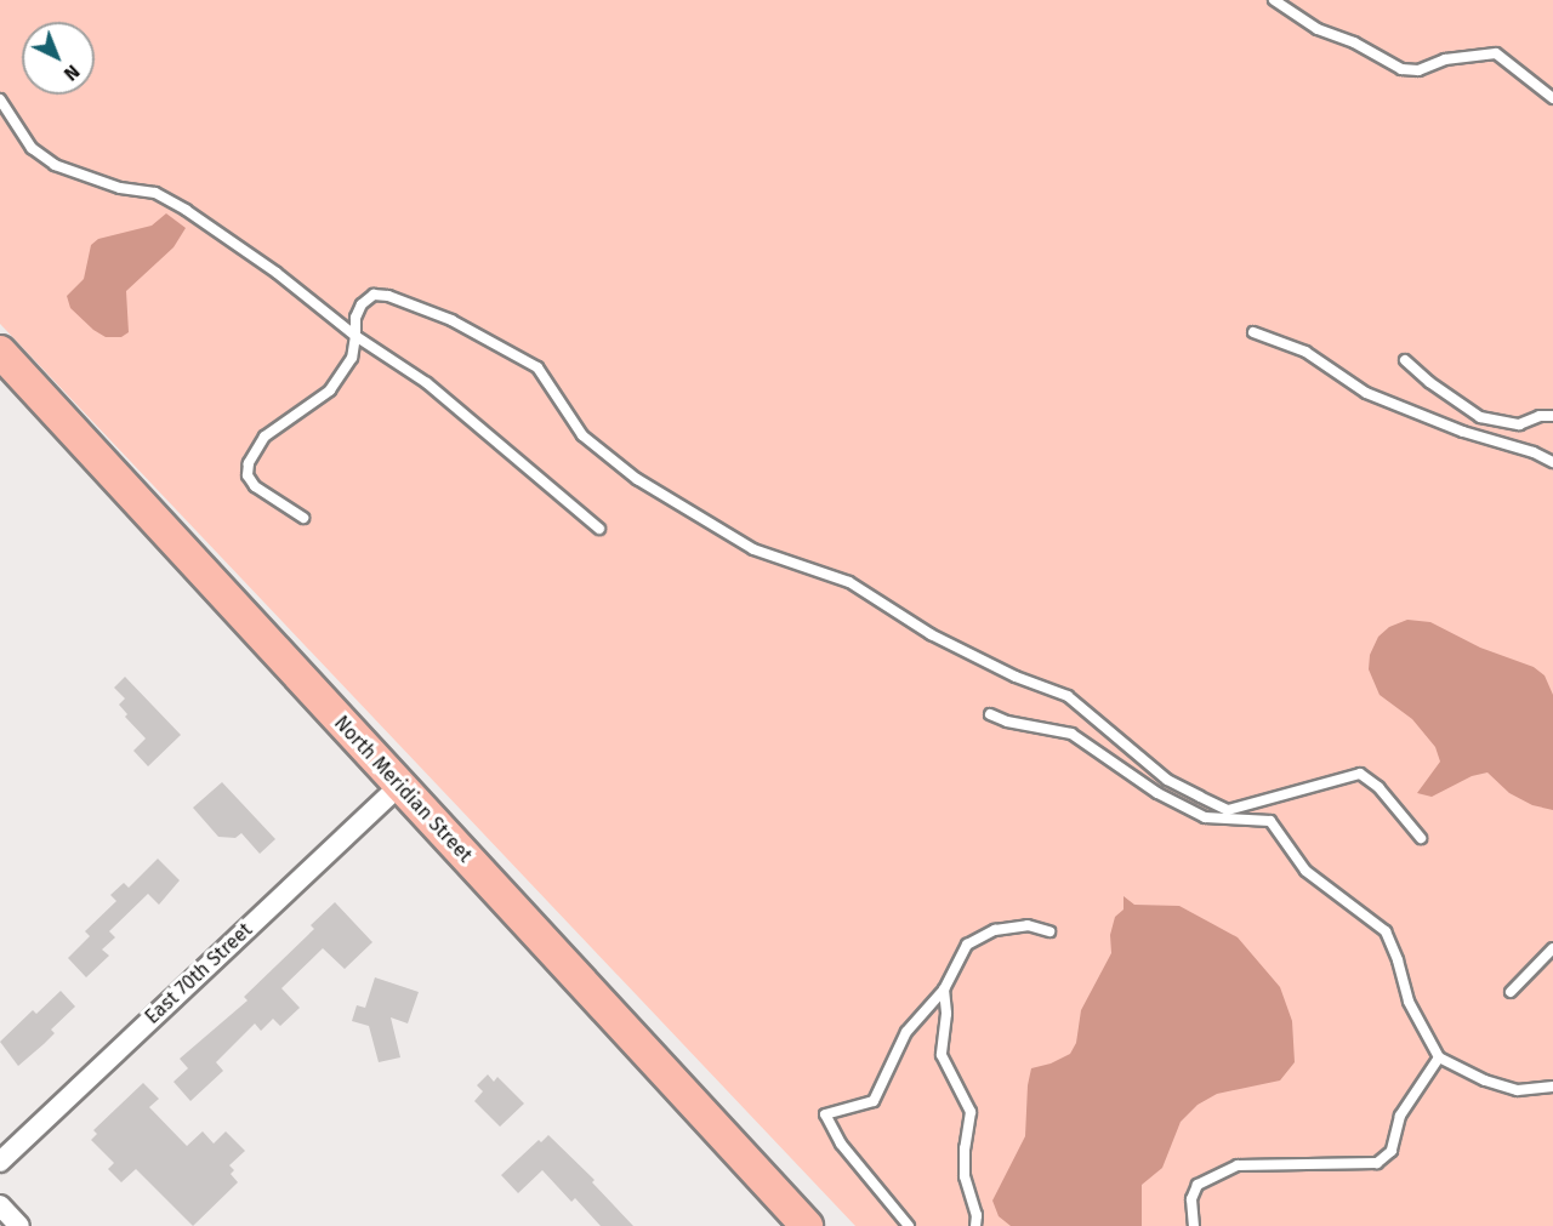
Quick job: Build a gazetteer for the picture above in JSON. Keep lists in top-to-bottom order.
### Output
{
  "streets": {
    "main road": ["North Meridian Street"],
    "street": ["East 70th Street"]
  },
  "crossings": [
    ["North Meridian Street", "East 70th Street"]
  ],
  "north": "bottom right"
}
